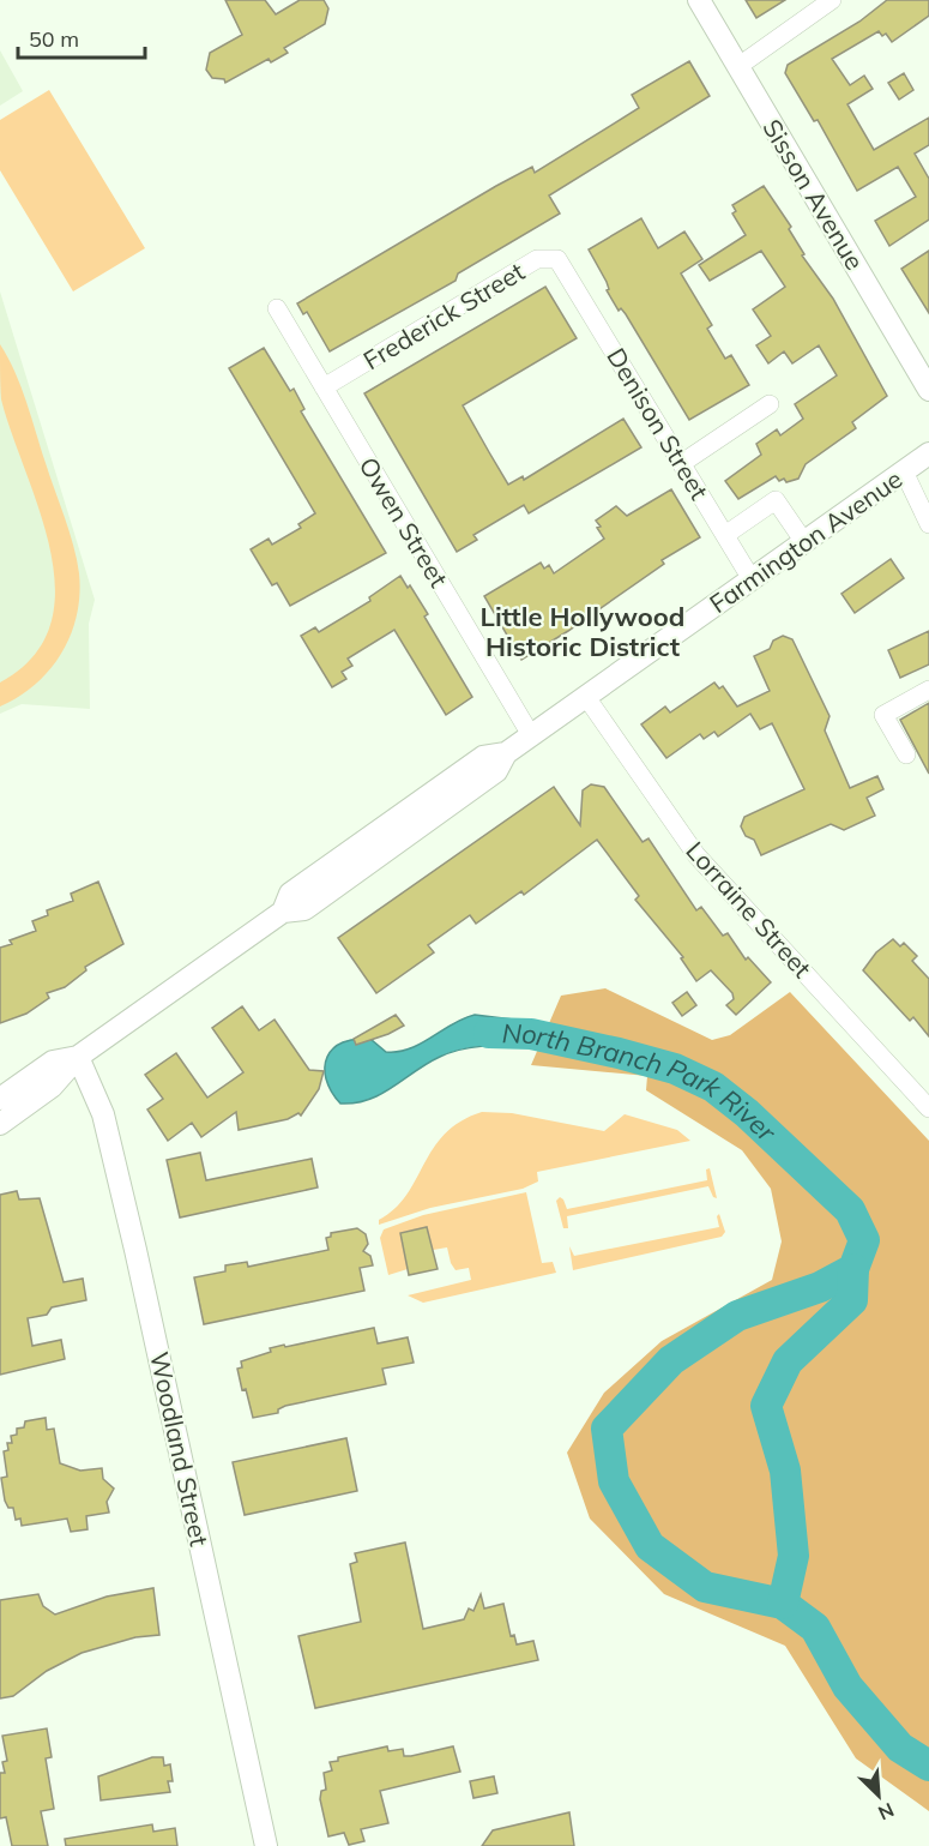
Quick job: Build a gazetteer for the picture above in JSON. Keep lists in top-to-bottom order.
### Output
{
  "streets": {
    "main road": ["Sisson Avenue", "Farmington Avenue", "Woodland Street"],
    "street": [
      "Frederick Street",
      "Denison Street",
      "Owen Street",
      "Lorraine Street"
    ]
  },
  "crossings": [
    ["Frederick Street", "Denison Street"],
    ["Frederick Street", "Owen Street"],
    ["Denison Street", "Farmington Avenue"],
    ["Owen Street", "Farmington Avenue"],
    ["Farmington Avenue", "Lorraine Street"],
    ["Farmington Avenue", "Woodland Street"]
  ],
  "districts": ["Little Hollywood Historic District"],
  "water": ["North Branch Park River"],
  "scale_bar": "50 m",
  "north": "bottom right"
}
